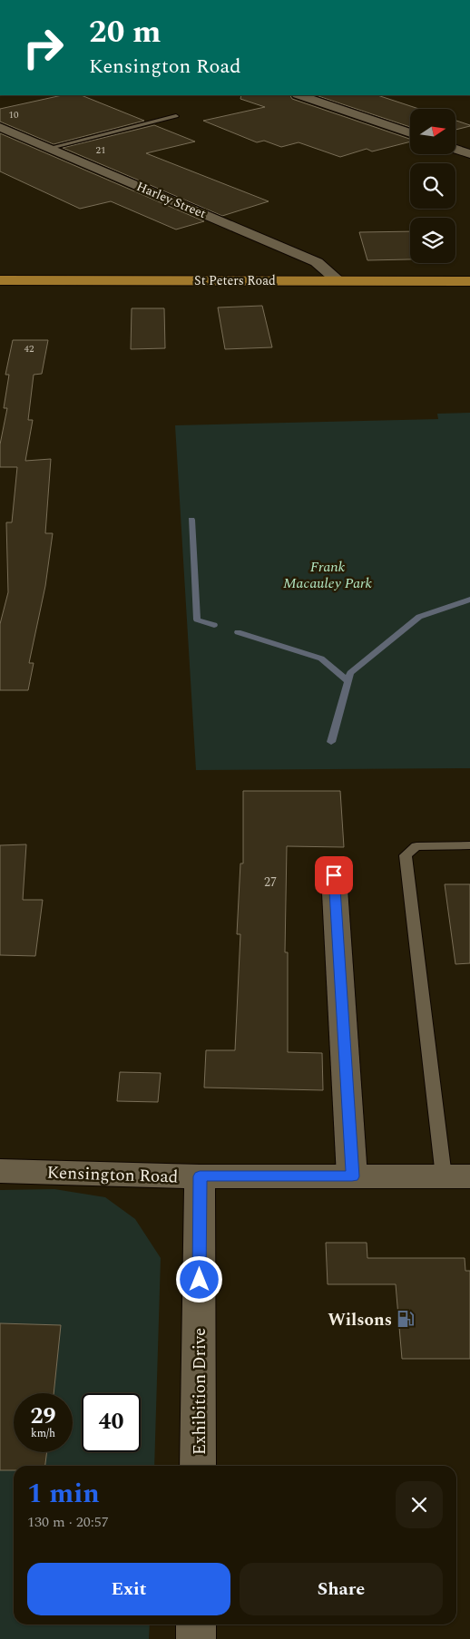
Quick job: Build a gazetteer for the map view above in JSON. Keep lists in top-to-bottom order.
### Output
{
  "streets": {
    "main road": ["St Peters Road"],
    "street": ["Harley Street", "Kensington Road", "Exhibition Drive"]
  },
  "crossings": [
    ["Harley Street", "St Peters Road"],
    ["Kensington Road", "Exhibition Drive"]
  ],
  "parks": ["Frank Macauley Park"],
  "places": {
    "fuel station": ["Wilsons"]
  },
  "house_numbers": [
    "10",
    "21",
    "42",
    "27"
  ],
  "north": "right",
  "page": {
    "turn": ["20 m", "Kensington Road"],
    "speed": "29 km/h",
    "limit": "40",
    "heading": ["1 min", "130 m · 20:57"],
    "buttons": ["Exit", "Share"]
  }
}
